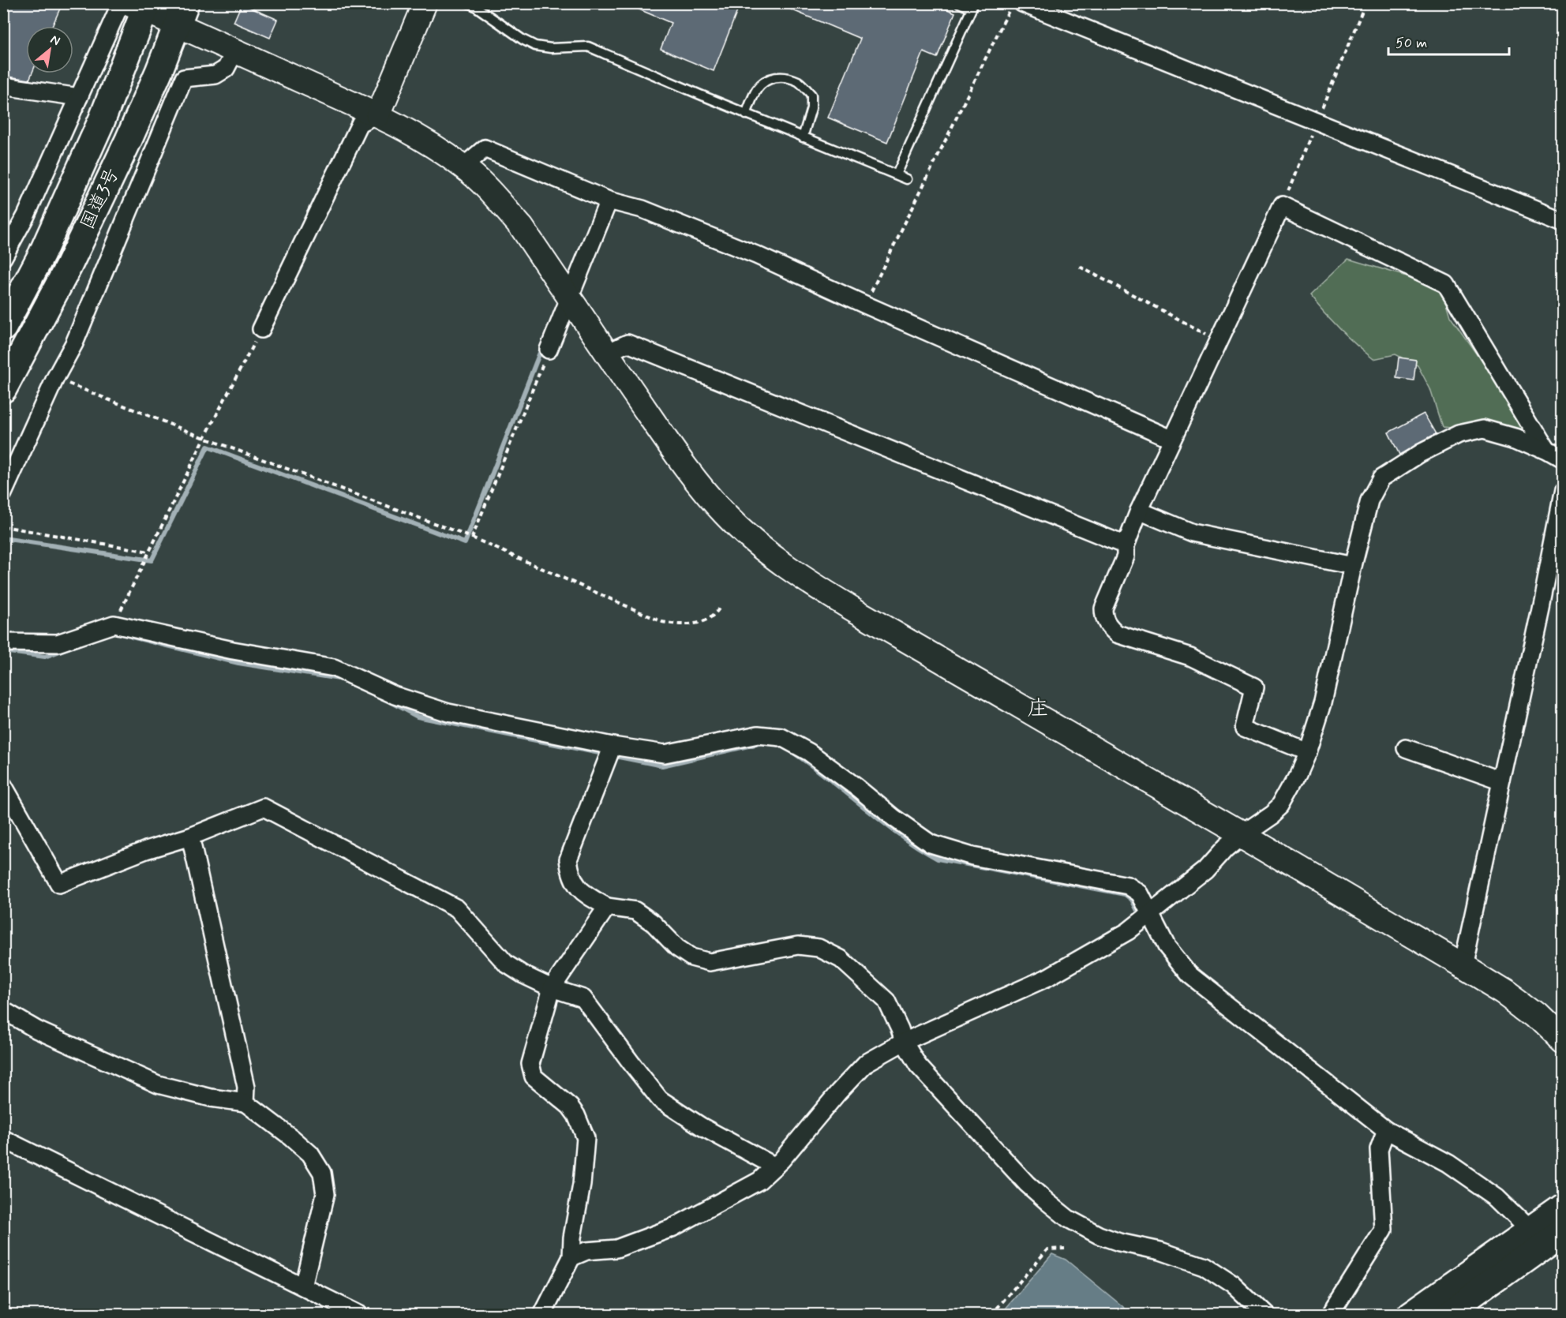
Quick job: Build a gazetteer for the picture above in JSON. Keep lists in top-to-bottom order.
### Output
{
  "streets": {
    "main road": ["国道3号"]
  },
  "districts": ["庄"],
  "scale_bar": "50 m",
  "north": "top right"
}
